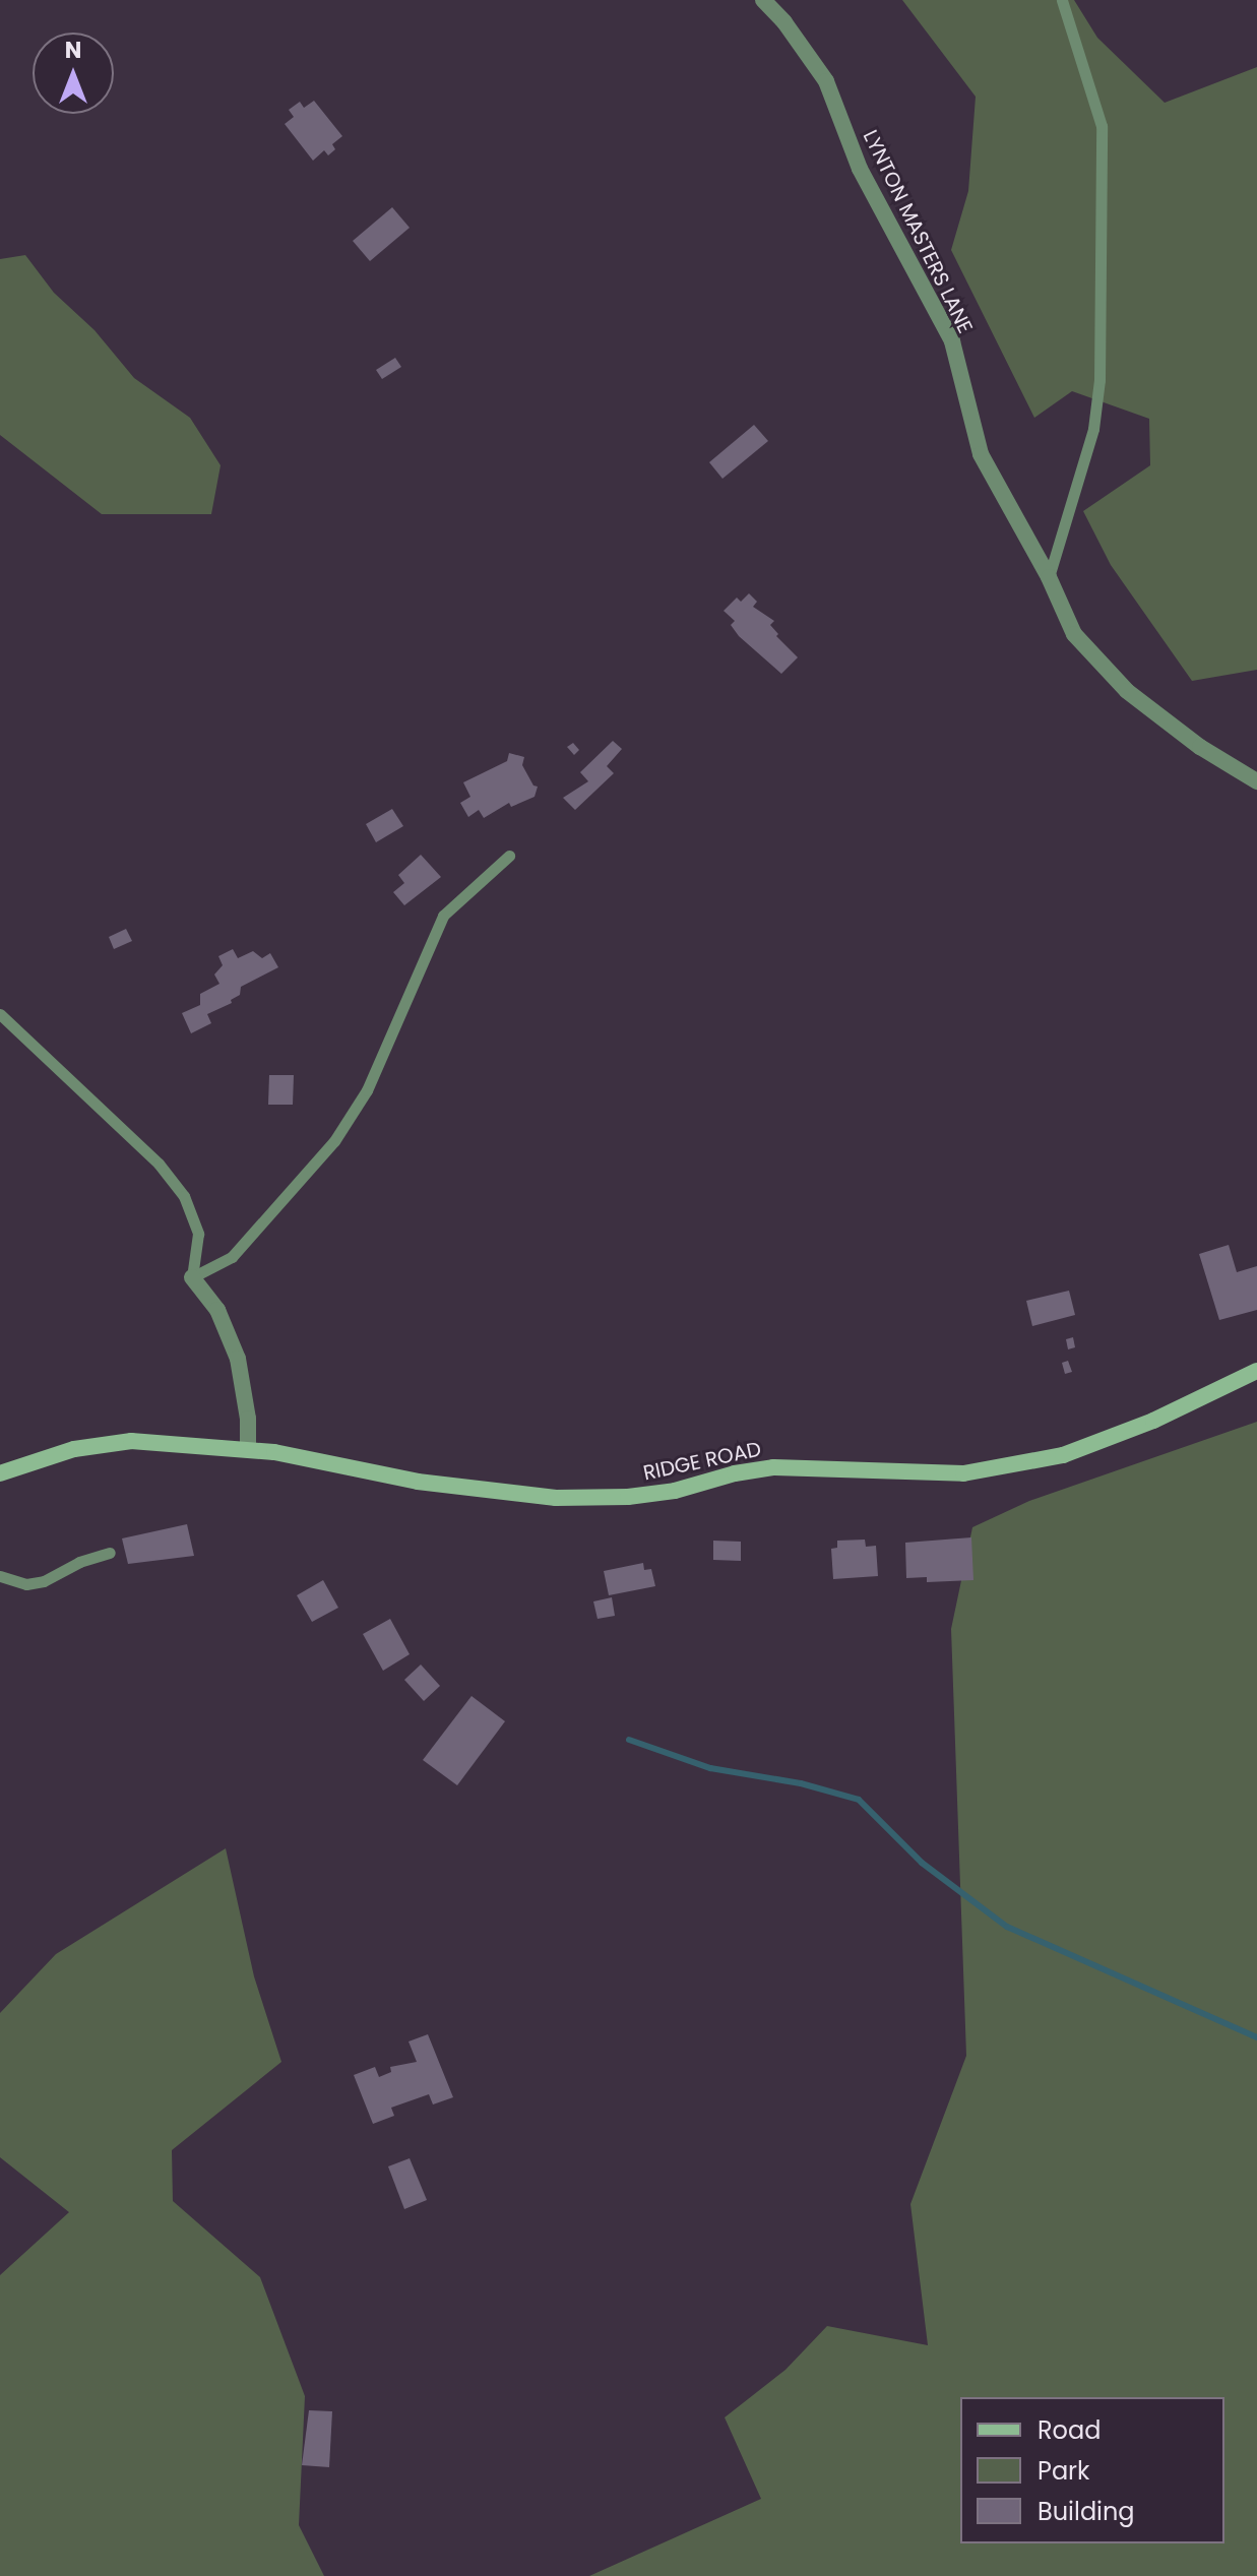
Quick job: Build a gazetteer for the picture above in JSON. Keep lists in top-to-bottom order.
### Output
{
  "streets": {
    "street": ["LYNTON MASTERS LANE", "RIDGE ROAD"]
  },
  "legend": ["Road", "Park", "Building"],
  "north": "top"
}
